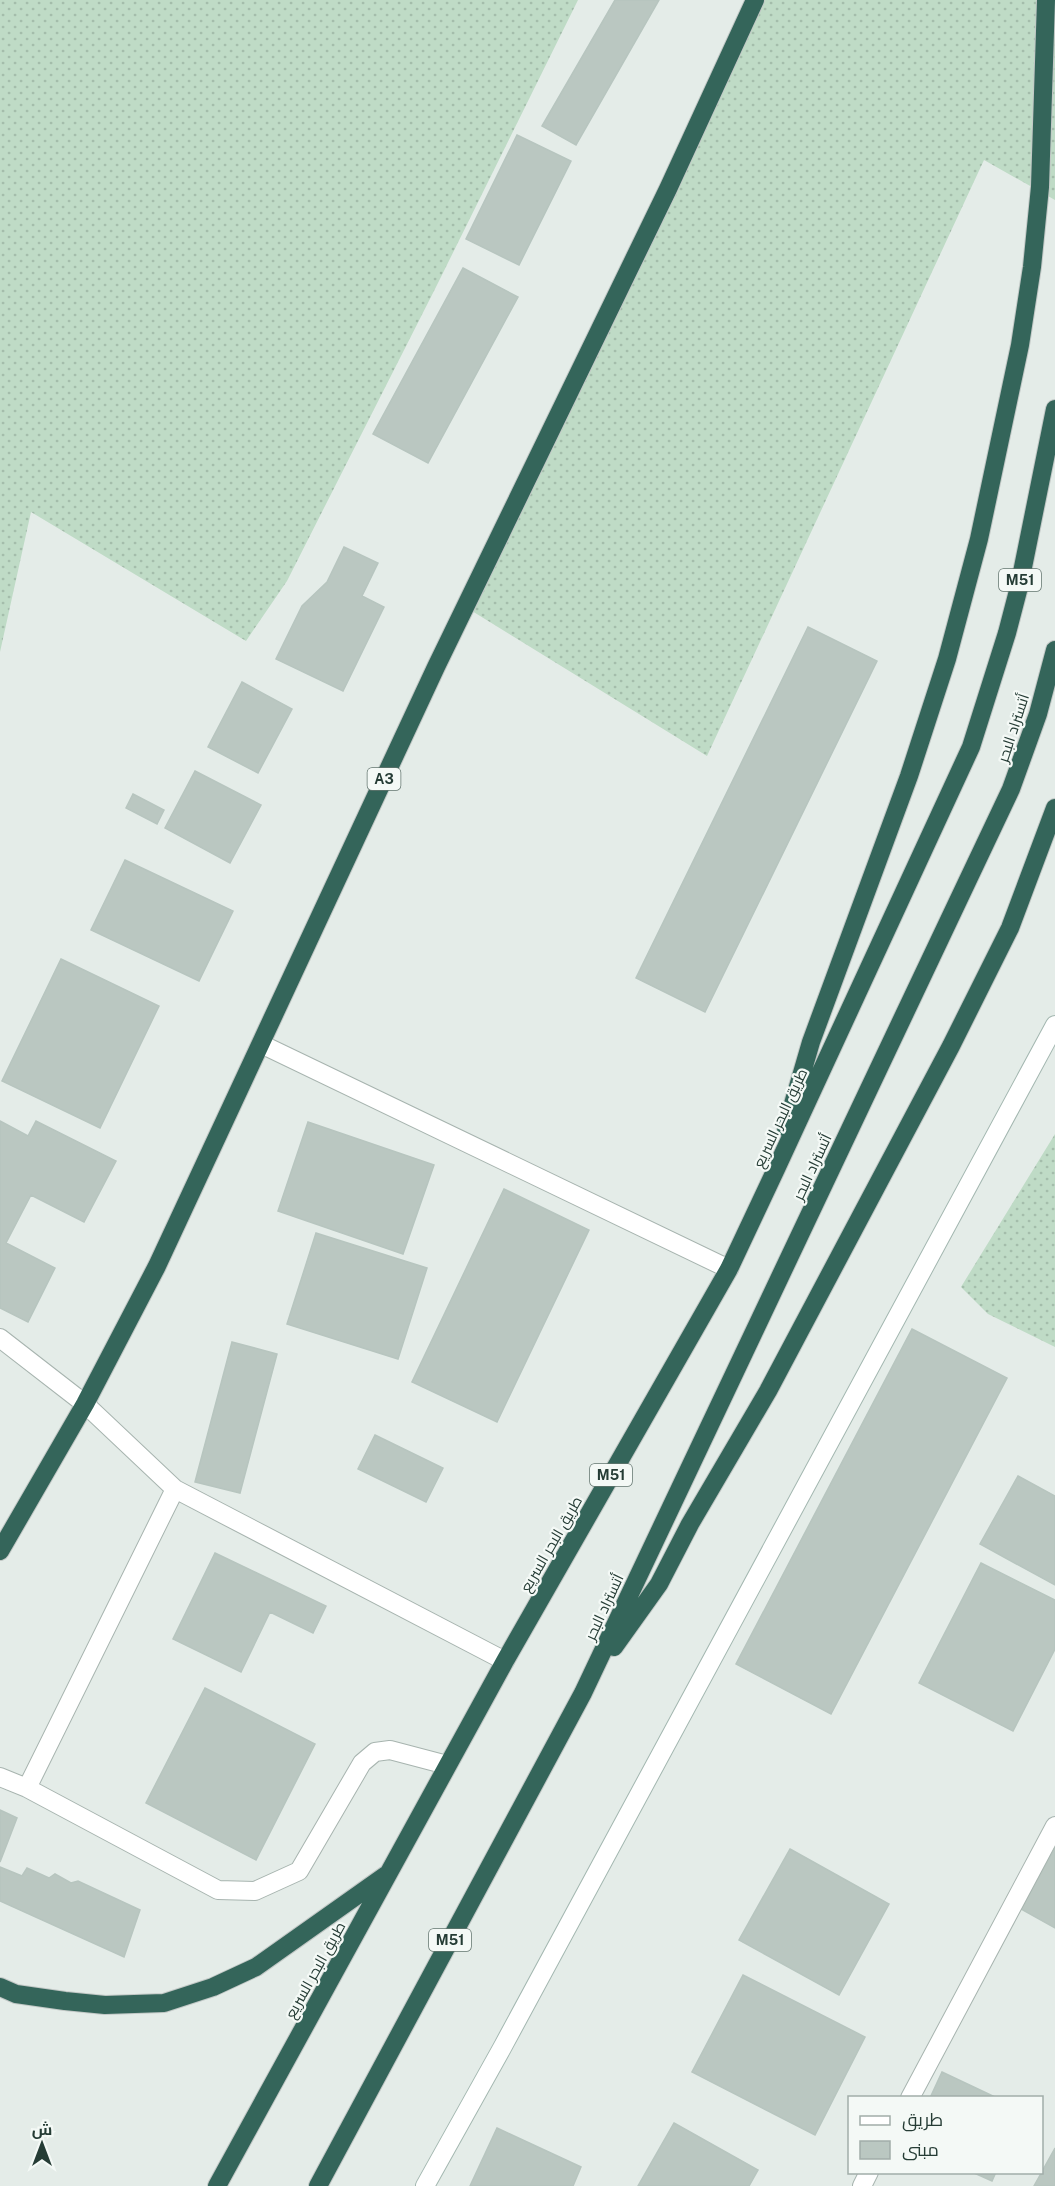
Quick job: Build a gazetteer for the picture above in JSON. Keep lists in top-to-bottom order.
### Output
{
  "streets": {
    "highway": [
      "M51",
      "أتستراد البحر",
      "A3",
      "طريق البحر السريع"
    ]
  },
  "crossings": [
    ["M51", "أتستراد البحر"]
  ],
  "legend": ["طريق", "مبنى"],
  "north": "top"
}
